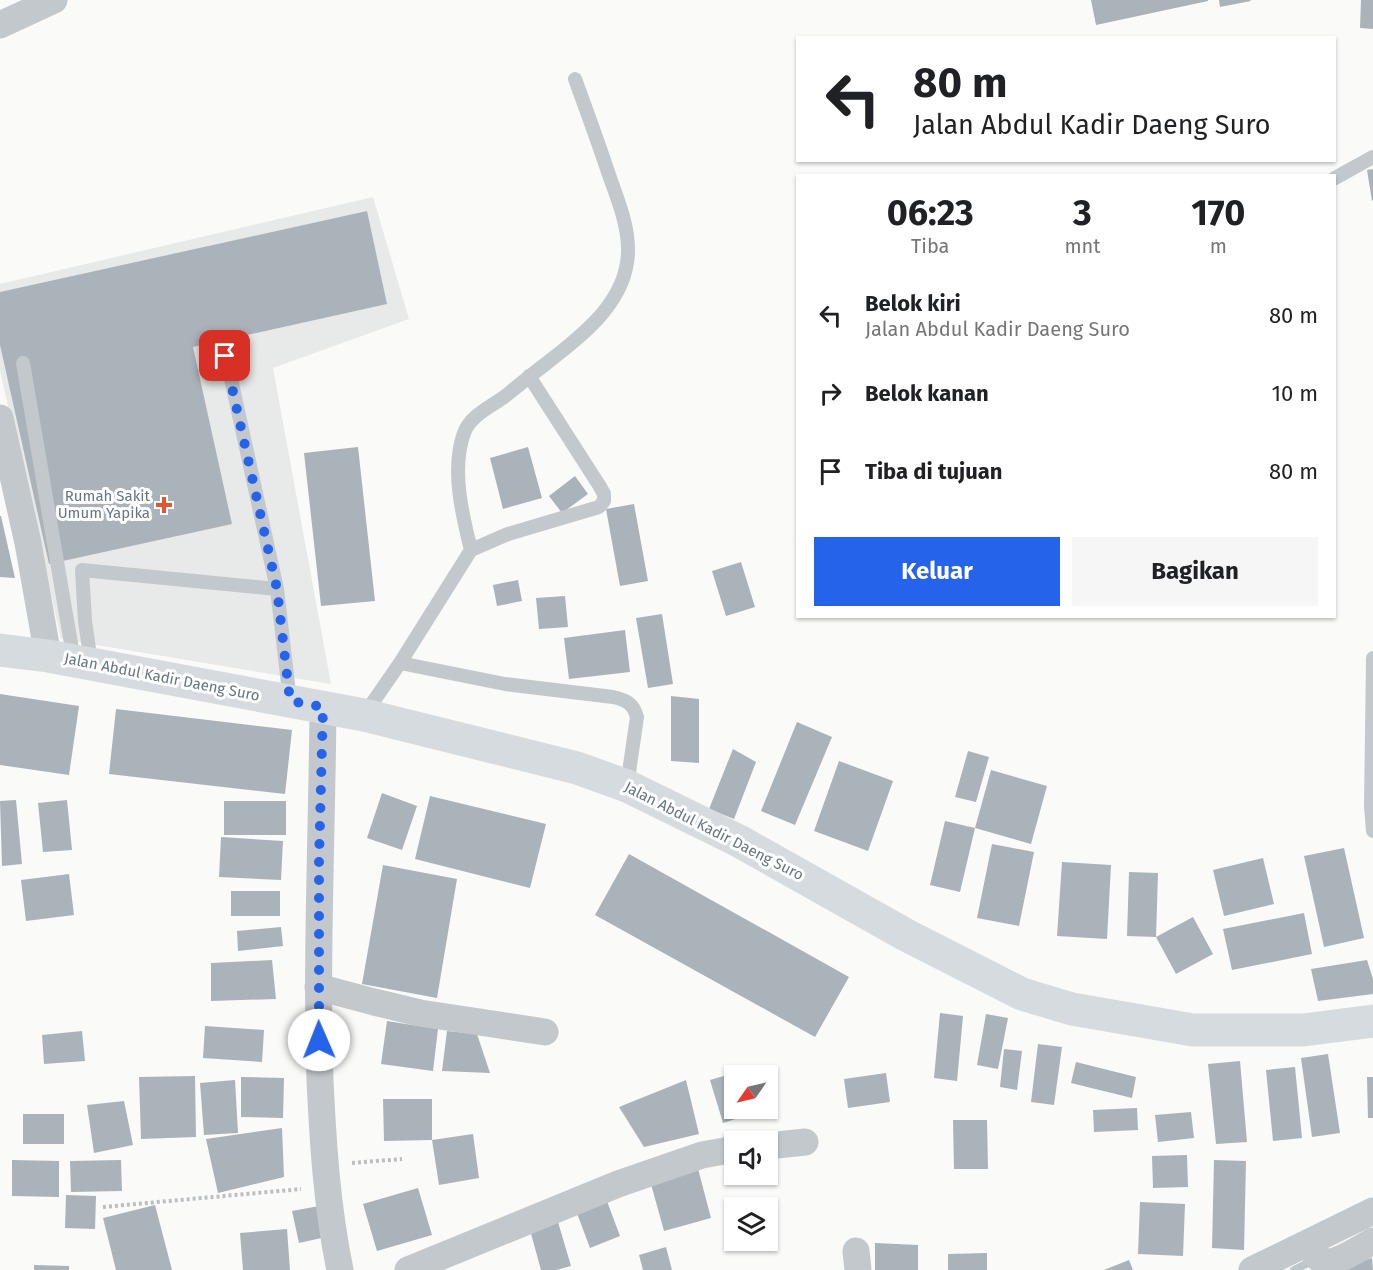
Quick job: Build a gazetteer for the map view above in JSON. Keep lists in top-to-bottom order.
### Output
{
  "streets": {
    "main road": ["Jalan Abdul Kadir Daeng Suro"]
  },
  "places": {
    "health": ["Rumah Sakit Umum Yapika"]
  },
  "north": "bottom left",
  "page": {
    "turn": ["80 m", "Jalan Abdul Kadir Daeng Suro"],
    "eta": [
      "06:23",
      "Tiba",
      "3",
      "mnt",
      "170",
      "m"
    ],
    "list": [
      {
        "name": "Belok kiri",
        "note": "Jalan Abdul Kadir Daeng Suro",
        "value": "80 m"
      },
      {
        "name": "Belok kanan",
        "value": "10 m"
      },
      {
        "name": "Tiba di tujuan",
        "value": "80 m"
      }
    ],
    "buttons": ["Keluar", "Bagikan"]
  }
}
